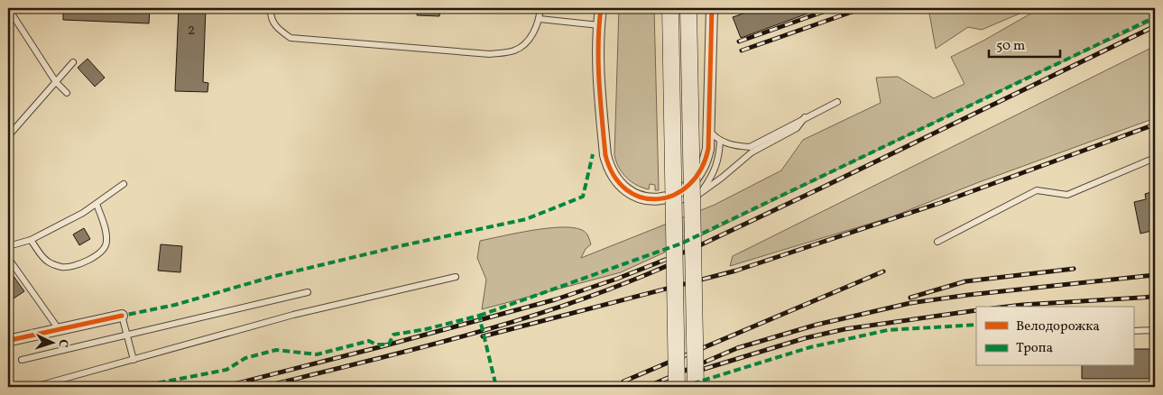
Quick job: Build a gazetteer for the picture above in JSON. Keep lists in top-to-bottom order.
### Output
{
  "house_numbers": ["2"],
  "legend": ["Велодорожка", "Тропа"],
  "scale_bar": "50 m",
  "north": "right"
}
